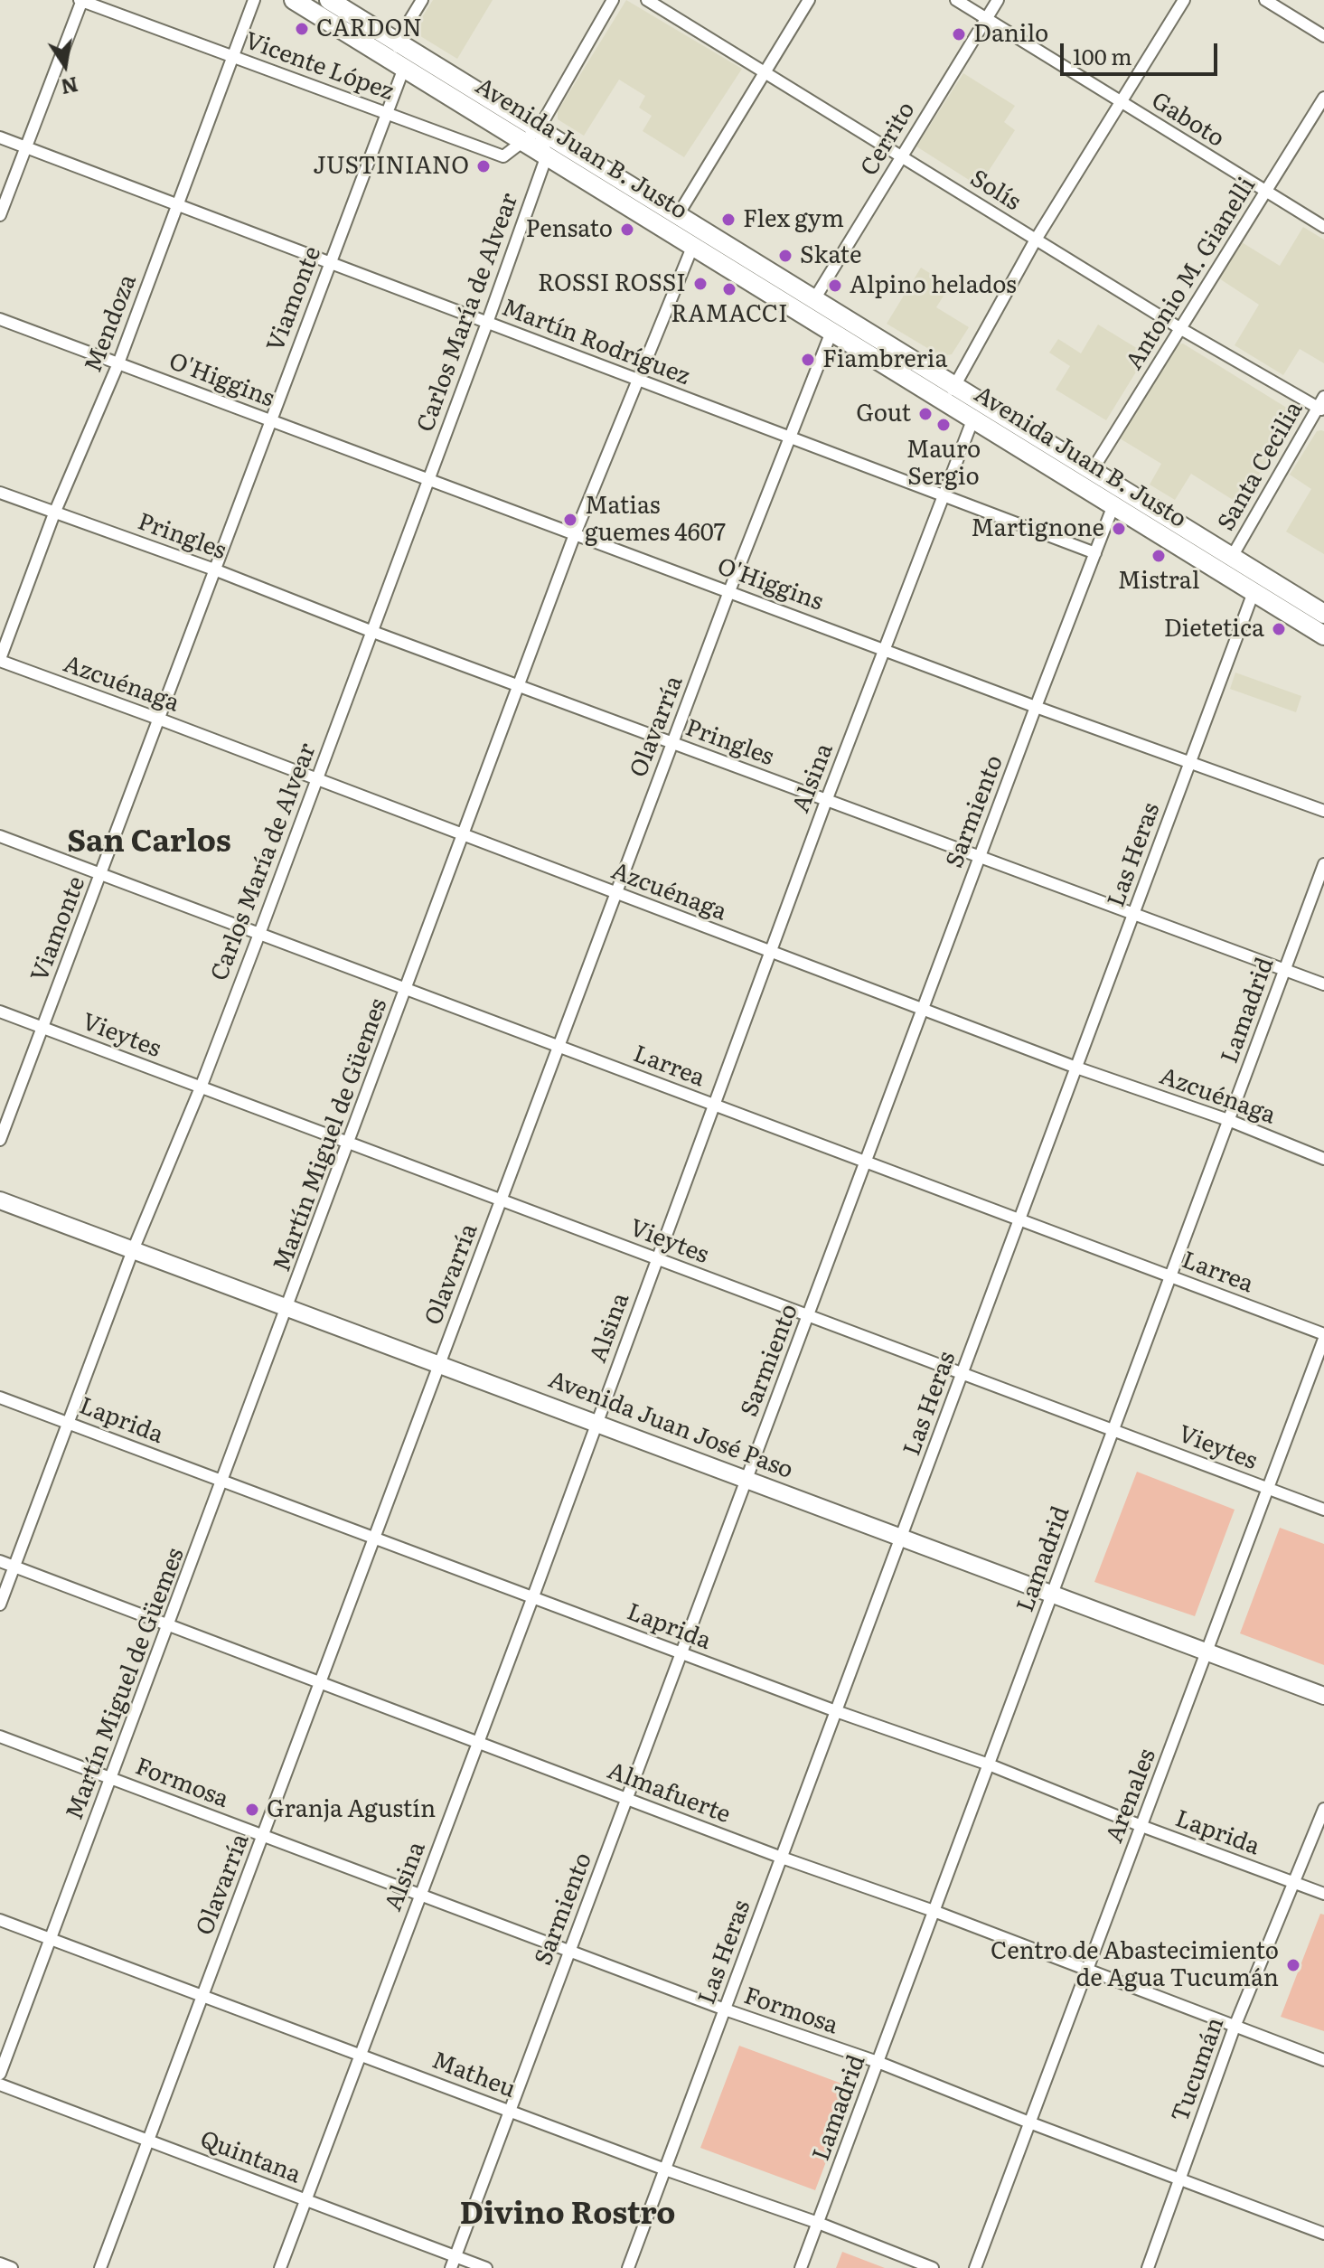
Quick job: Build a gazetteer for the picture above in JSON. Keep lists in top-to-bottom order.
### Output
{
  "streets": {
    "main road": ["Avenida Juan B. Justo", "Avenida Juan José Paso"],
    "street": [
      "Vicente López",
      "Gaboto",
      "Cerrito",
      "Solís",
      "Antonio M. Gianelli",
      "Viamonte",
      "Carlos María de Alvear",
      "Mendoza",
      "Martín Rodríguez",
      "O'Higgins",
      "Santa Cecilia",
      "Pringles",
      "Azcuénaga",
      "Olavarría",
      "Alsina",
      "Sarmiento",
      "Las Heras",
      "Lamadrid",
      "Vieytes",
      "Larrea",
      "Martín Miguel de Güemes",
      "Laprida",
      "Formosa",
      "Almafuerte",
      "Arenales",
      "Tucumán",
      "Matheu",
      "Quintana"
    ]
  },
  "crossings": [
    ["Vicente López", "Avenida Juan B. Justo"],
    ["Vicente López", "Viamonte"],
    ["Vicente López", "Mendoza"],
    ["Gaboto", "Cerrito"],
    ["Gaboto", "Antonio M. Gianelli"],
    ["Cerrito", "Avenida Juan B. Justo"],
    ["Cerrito", "Solís"],
    ["Avenida Juan B. Justo", "Antonio M. Gianelli"],
    ["Avenida Juan B. Justo", "Viamonte"],
    ["Avenida Juan B. Justo", "Carlos María de Alvear"],
    ["Avenida Juan B. Justo", "Santa Cecilia"],
    ["Avenida Juan B. Justo", "Olavarría"],
    ["Avenida Juan B. Justo", "Alsina"],
    ["Avenida Juan B. Justo", "Sarmiento"],
    ["Avenida Juan B. Justo", "Las Heras"],
    ["Avenida Juan B. Justo", "Martín Miguel de Güemes"],
    ["Solís", "Antonio M. Gianelli"],
    ["Solís", "Santa Cecilia"],
    ["Viamonte", "Martín Rodríguez"],
    ["Viamonte", "O'Higgins"],
    ["Viamonte", "Pringles"],
    ["Viamonte", "Azcuénaga"],
    ["Viamonte", "Vieytes"],
    ["Viamonte", "Larrea"],
    ["Carlos María de Alvear", "Martín Rodríguez"],
    ["Carlos María de Alvear", "O'Higgins"],
    ["Carlos María de Alvear", "Pringles"],
    ["Carlos María de Alvear", "Azcuénaga"],
    ["Carlos María de Alvear", "Vieytes"],
    ["Carlos María de Alvear", "Larrea"],
    ["Carlos María de Alvear", "Laprida"],
    ["Carlos María de Alvear", "Avenida Juan José Paso"],
    ["Carlos María de Alvear", "Almafuerte"],
    ["Mendoza", "Martín Rodríguez"],
    ["Mendoza", "O'Higgins"],
    ["Mendoza", "Pringles"],
    ["Mendoza", "Azcuénaga"],
    ["Martín Rodríguez", "Olavarría"],
    ["Martín Rodríguez", "Alsina"],
    ["Martín Rodríguez", "Sarmiento"],
    ["Martín Rodríguez", "Martín Miguel de Güemes"],
    ["O'Higgins", "Olavarría"],
    ["O'Higgins", "Alsina"],
    ["O'Higgins", "Sarmiento"],
    ["O'Higgins", "Las Heras"],
    ["O'Higgins", "Martín Miguel de Güemes"],
    ["Pringles", "Olavarría"],
    ["Pringles", "Alsina"],
    ["Pringles", "Sarmiento"],
    ["Pringles", "Las Heras"],
    ["Pringles", "Lamadrid"],
    ["Pringles", "Martín Miguel de Güemes"],
    ["Azcuénaga", "Olavarría"],
    ["Azcuénaga", "Alsina"],
    ["Azcuénaga", "Sarmiento"],
    ["Azcuénaga", "Las Heras"],
    ["Azcuénaga", "Lamadrid"],
    ["Azcuénaga", "Martín Miguel de Güemes"],
    ["Olavarría", "Vieytes"],
    ["Olavarría", "Larrea"],
    ["Olavarría", "Laprida"],
    ["Olavarría", "Avenida Juan José Paso"],
    ["Olavarría", "Formosa"],
    ["Olavarría", "Almafuerte"],
    ["Olavarría", "Matheu"],
    ["Olavarría", "Quintana"],
    ["Alsina", "Vieytes"],
    ["Alsina", "Larrea"],
    ["Alsina", "Laprida"],
    ["Alsina", "Avenida Juan José Paso"],
    ["Alsina", "Formosa"],
    ["Alsina", "Almafuerte"],
    ["Alsina", "Matheu"],
    ["Alsina", "Quintana"],
    ["Sarmiento", "Vieytes"],
    ["Sarmiento", "Larrea"],
    ["Sarmiento", "Laprida"],
    ["Sarmiento", "Avenida Juan José Paso"],
    ["Sarmiento", "Formosa"],
    ["Sarmiento", "Almafuerte"],
    ["Sarmiento", "Matheu"],
    ["Sarmiento", "Quintana"],
    ["Las Heras", "Vieytes"],
    ["Las Heras", "Larrea"],
    ["Las Heras", "Laprida"],
    ["Las Heras", "Avenida Juan José Paso"],
    ["Las Heras", "Formosa"],
    ["Las Heras", "Almafuerte"],
    ["Las Heras", "Matheu"],
    ["Lamadrid", "Vieytes"],
    ["Lamadrid", "Larrea"],
    ["Lamadrid", "Laprida"],
    ["Lamadrid", "Avenida Juan José Paso"],
    ["Lamadrid", "Formosa"],
    ["Lamadrid", "Almafuerte"],
    ["Lamadrid", "Matheu"],
    ["Vieytes", "Martín Miguel de Güemes"],
    ["Vieytes", "Arenales"],
    ["Larrea", "Martín Miguel de Güemes"],
    ["Larrea", "Arenales"],
    ["Martín Miguel de Güemes", "Laprida"],
    ["Martín Miguel de Güemes", "Avenida Juan José Paso"],
    ["Martín Miguel de Güemes", "Formosa"],
    ["Martín Miguel de Güemes", "Almafuerte"],
    ["Martín Miguel de Güemes", "Matheu"],
    ["Laprida", "Arenales"],
    ["Laprida", "Tucumán"],
    ["Avenida Juan José Paso", "Arenales"],
    ["Formosa", "Arenales"],
    ["Formosa", "Tucumán"],
    ["Almafuerte", "Arenales"],
    ["Almafuerte", "Tucumán"]
  ],
  "districts": ["San Carlos", "Divino Rostro"],
  "places": [
    "CARDON",
    "Danilo",
    "JUSTINIANO",
    "Flex gym",
    "Pensato",
    "Skate",
    "ROSSI ROSSI",
    "Alpino helados",
    "RAMACCI",
    "Fiambreria",
    "Gout",
    "Mauro Sergio",
    "Matias guemes 4607",
    "Martignone",
    "Mistral",
    "Dietetica",
    "Granja Agustín",
    "Centro de Abastecimiento de Agua Tucumán"
  ],
  "scale_bar": "100 m",
  "north": "bottom"
}
